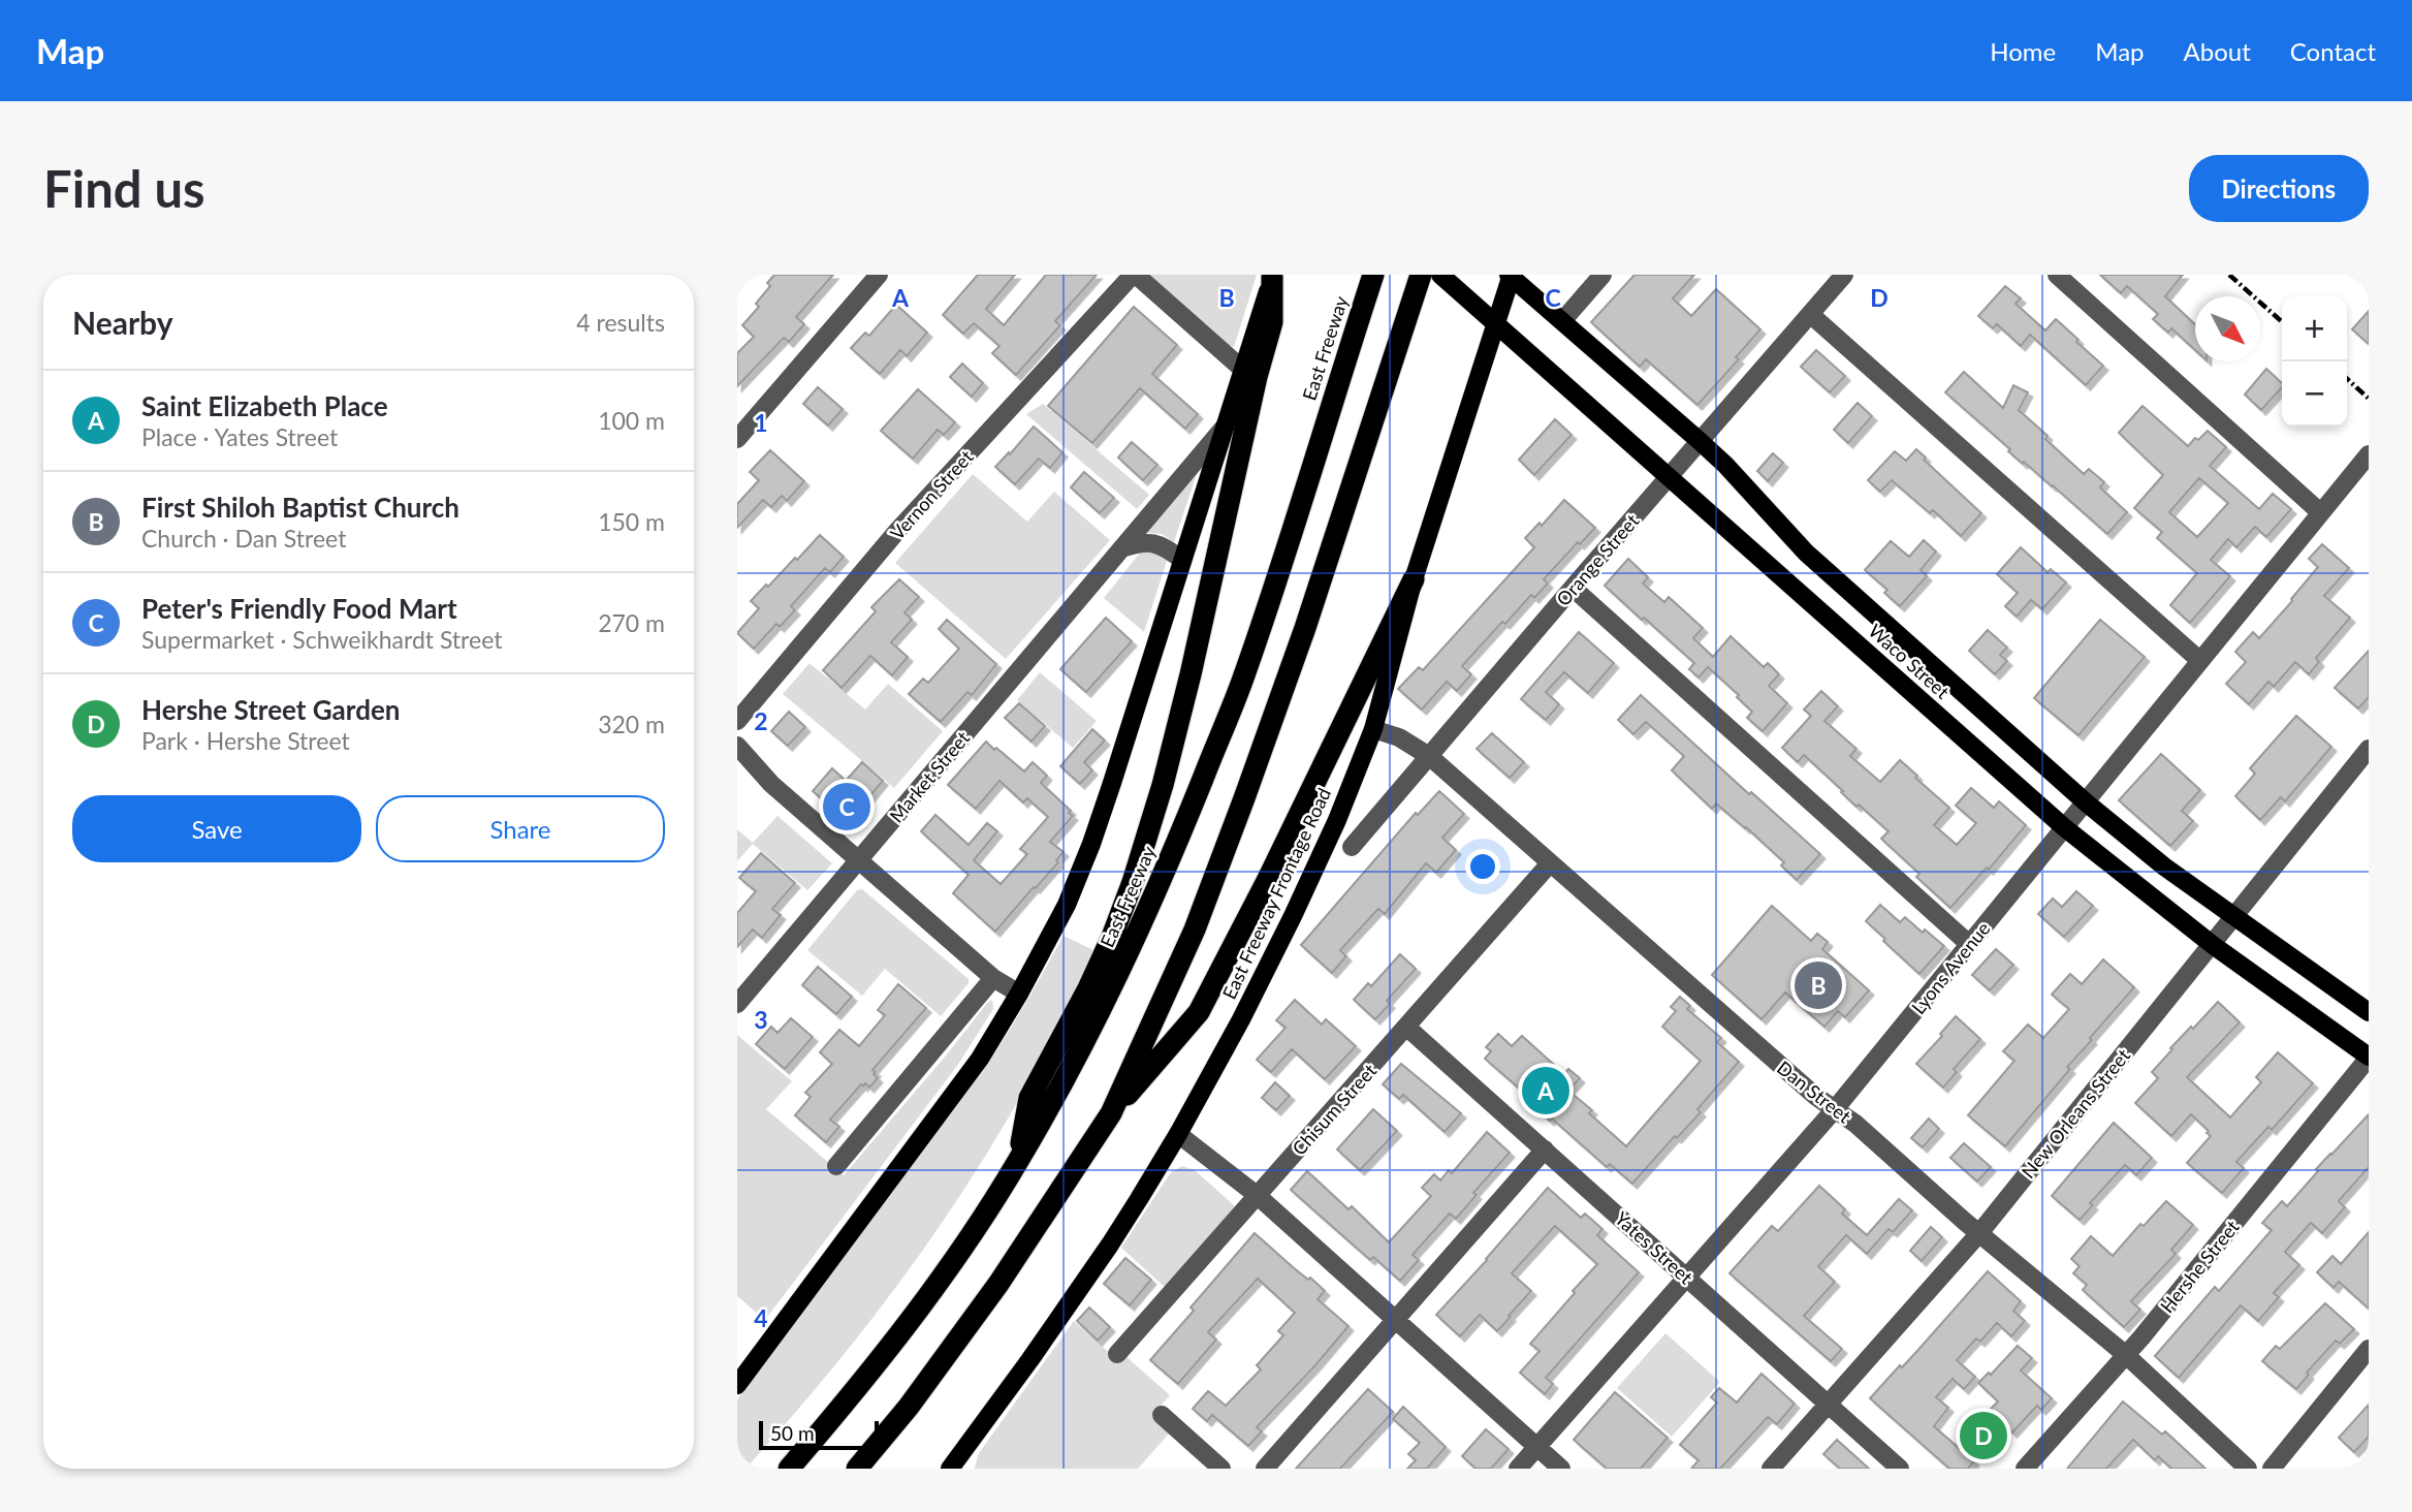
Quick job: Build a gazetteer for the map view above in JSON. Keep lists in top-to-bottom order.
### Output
{
  "streets": {
    "highway": ["East Freeway"],
    "main road": ["Waco Street", "East Freeway Frontage Road"],
    "street": [
      "Vernon Street",
      "Orange Street",
      "Market Street",
      "Lyons Avenue",
      "Dan Street",
      "Chisum Street",
      "New Orleans Street",
      "Yates Street",
      "Hershe Street"
    ]
  },
  "crossings": [
    ["Orange Street", "Waco Street"],
    ["Orange Street", "Dan Street"],
    ["Waco Street", "East Freeway Frontage Road"],
    ["Waco Street", "Lyons Avenue"],
    ["Waco Street", "New Orleans Street"],
    ["Waco Street", "Hershe Street"],
    ["East Freeway Frontage Road", "Dan Street"],
    ["Lyons Avenue", "Dan Street"],
    ["Lyons Avenue", "Yates Street"],
    ["Dan Street", "Chisum Street"],
    ["Dan Street", "New Orleans Street"],
    ["Dan Street", "Hershe Street"],
    ["Chisum Street", "Yates Street"],
    ["New Orleans Street", "Yates Street"]
  ],
  "scale_bar": "50 m",
  "north": "bottom right",
  "page": {
    "header": "Map",
    "nav": [
      "Home",
      "Map",
      "About",
      "Contact"
    ],
    "buttons": [
      "Directions",
      ["Save", "Share"]
    ],
    "title": "Find us",
    "heading": ["Nearby", "4 results"],
    "map_buttons": ["+", "−"],
    "list": [
      {
        "mark": "A",
        "name": "Saint Elizabeth Place",
        "note": "Place · Yates Street",
        "value": "100 m"
      },
      {
        "mark": "B",
        "name": "First Shiloh Baptist Church",
        "note": "Church · Dan Street",
        "value": "150 m"
      },
      {
        "mark": "C",
        "name": "Peter's Friendly Food Mart",
        "note": "Supermarket · Schweikhardt Street",
        "value": "270 m"
      },
      {
        "mark": "D",
        "name": "Hershe Street Garden",
        "note": "Park · Hershe Street",
        "value": "320 m"
      }
    ],
    "pins": [
      "C",
      "B",
      "A",
      "D"
    ],
    "scale": "50 m"
  },
  "grid": {
    "columns": [
      "A",
      "B",
      "C",
      "D"
    ],
    "rows": [
      "1",
      "2",
      "3",
      "4"
    ]
  }
}
